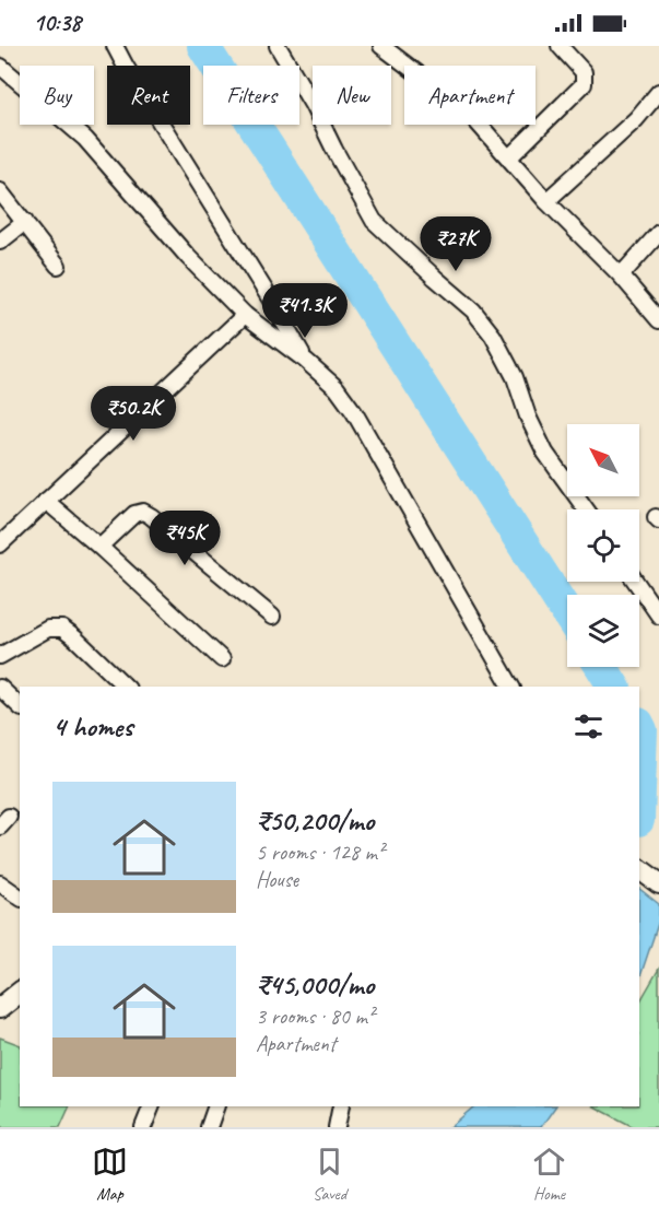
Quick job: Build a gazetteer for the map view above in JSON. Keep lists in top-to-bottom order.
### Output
{
  "north": "top left",
  "page": {
    "status": "10:38",
    "chip": [
      "Buy",
      "Rent",
      "Filters",
      "New",
      "Apartment"
    ],
    "price": [
      "₹27K",
      "₹41.3K",
      "₹50.2K",
      "₹45K"
    ],
    "heading": "4 homes",
    "list": [
      {
        "name": "₹50,200/mo",
        "note": "5 rooms · 128 m² · House"
      },
      {
        "name": "₹45,000/mo",
        "note": "3 rooms · 80 m² · Apartment"
      }
    ],
    "tabs": ["Map", "Saved", "Home"]
  }
}
